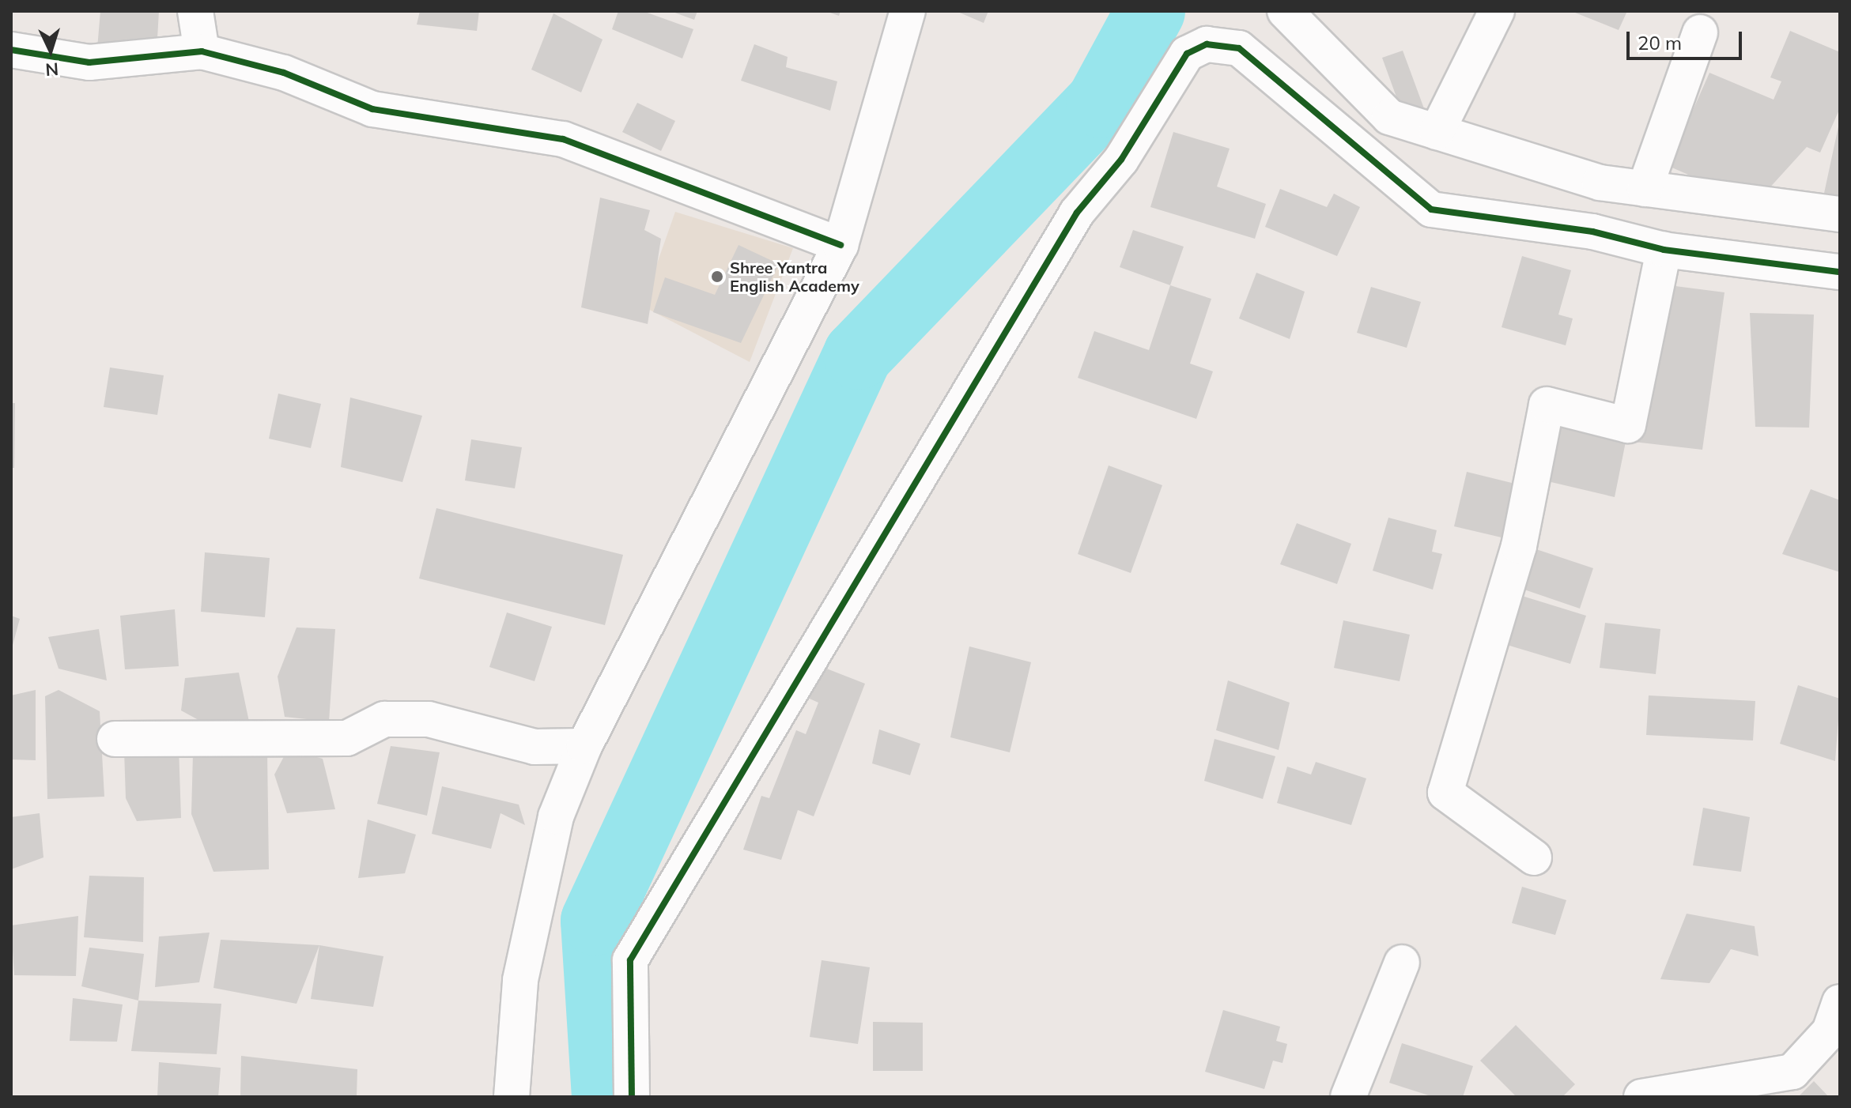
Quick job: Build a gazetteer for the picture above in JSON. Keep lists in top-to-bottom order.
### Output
{
  "places": ["Shree Yantra English Academy"],
  "scale_bar": "20 m",
  "north": "bottom"
}
